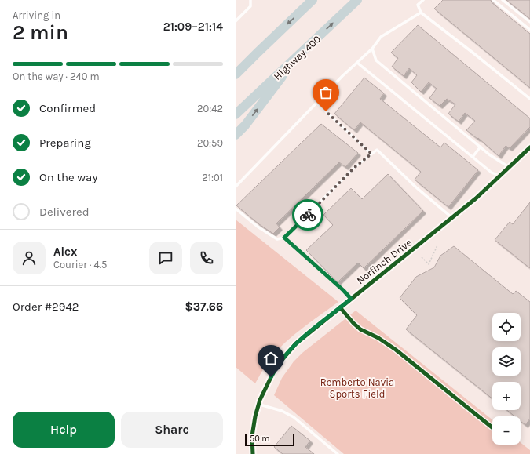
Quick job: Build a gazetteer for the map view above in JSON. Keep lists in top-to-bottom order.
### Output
{
  "streets": {
    "highway": ["Highway 400"],
    "street": ["Norfinch Drive"]
  },
  "parks": ["Remberto Navia Sports Field"],
  "scale_bar": "50 m",
  "page": {
    "heading": ["2 min", "Arriving in", "21:09–21:14"],
    "panel": [
      "Alex",
      "Courier · 4.5",
      "Order #2942",
      "$37.66"
    ],
    "bar": "On the way · 240 m",
    "list": [
      ["Confirmed", "20:42"],
      ["Preparing", "20:59"],
      ["On the way", "21:01"],
      "Delivered"
    ],
    "map_buttons": ["+", "−"],
    "buttons": ["Help", "Share"],
    "scale": "50 m"
  }
}
